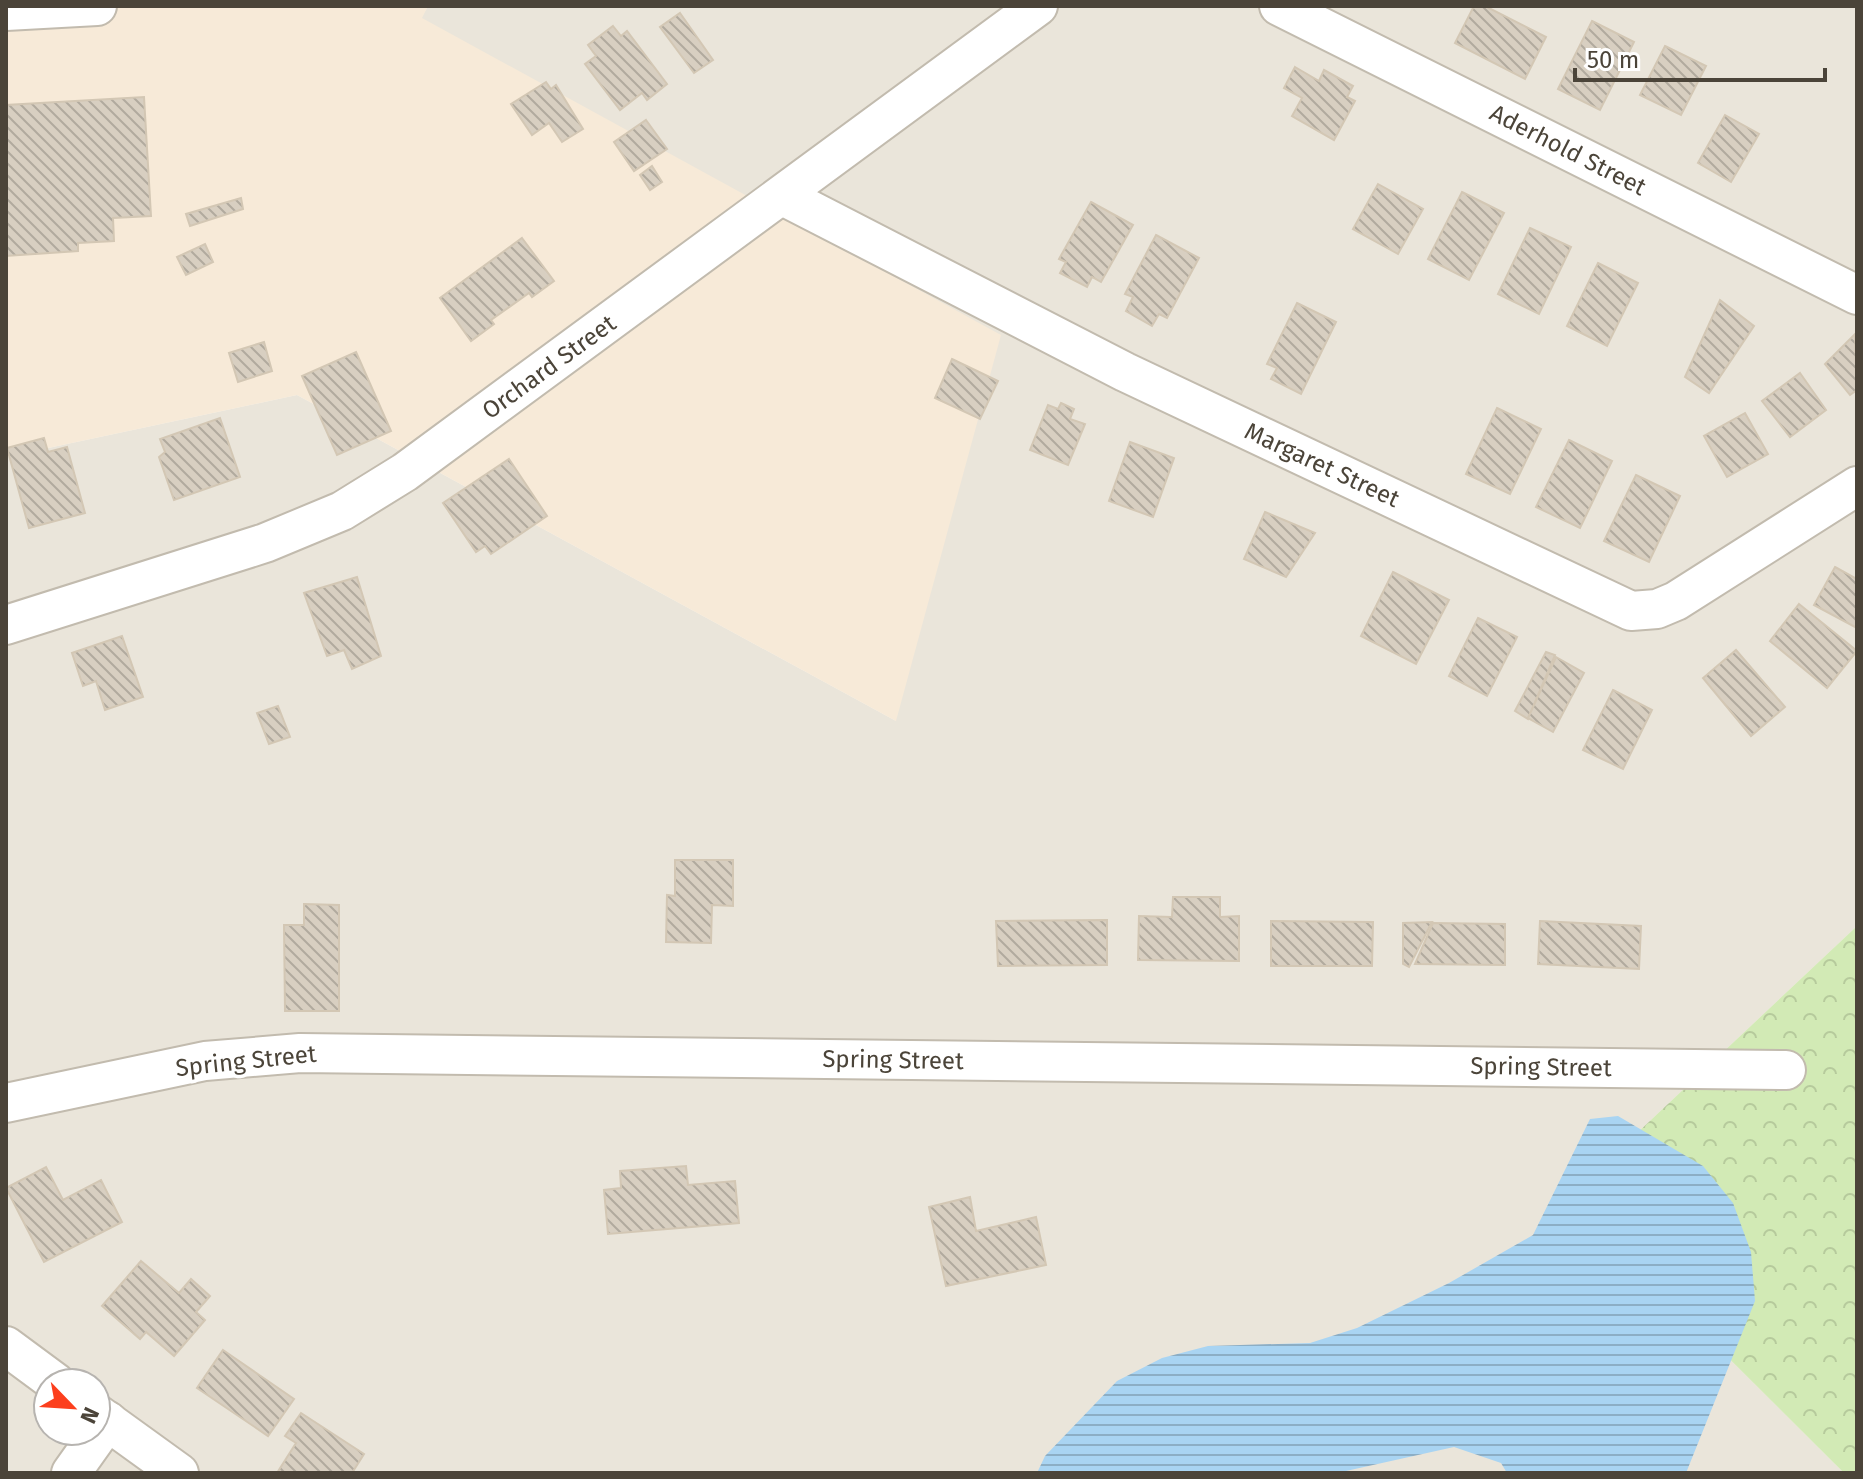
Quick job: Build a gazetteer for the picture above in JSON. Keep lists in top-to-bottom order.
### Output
{
  "streets": {
    "street": [
      "Aderhold Street",
      "Orchard Street",
      "Margaret Street",
      "Spring Street"
    ]
  },
  "crossings": [
    ["Orchard Street", "Margaret Street"]
  ],
  "scale_bar": "50 m",
  "north": "bottom right"
}
